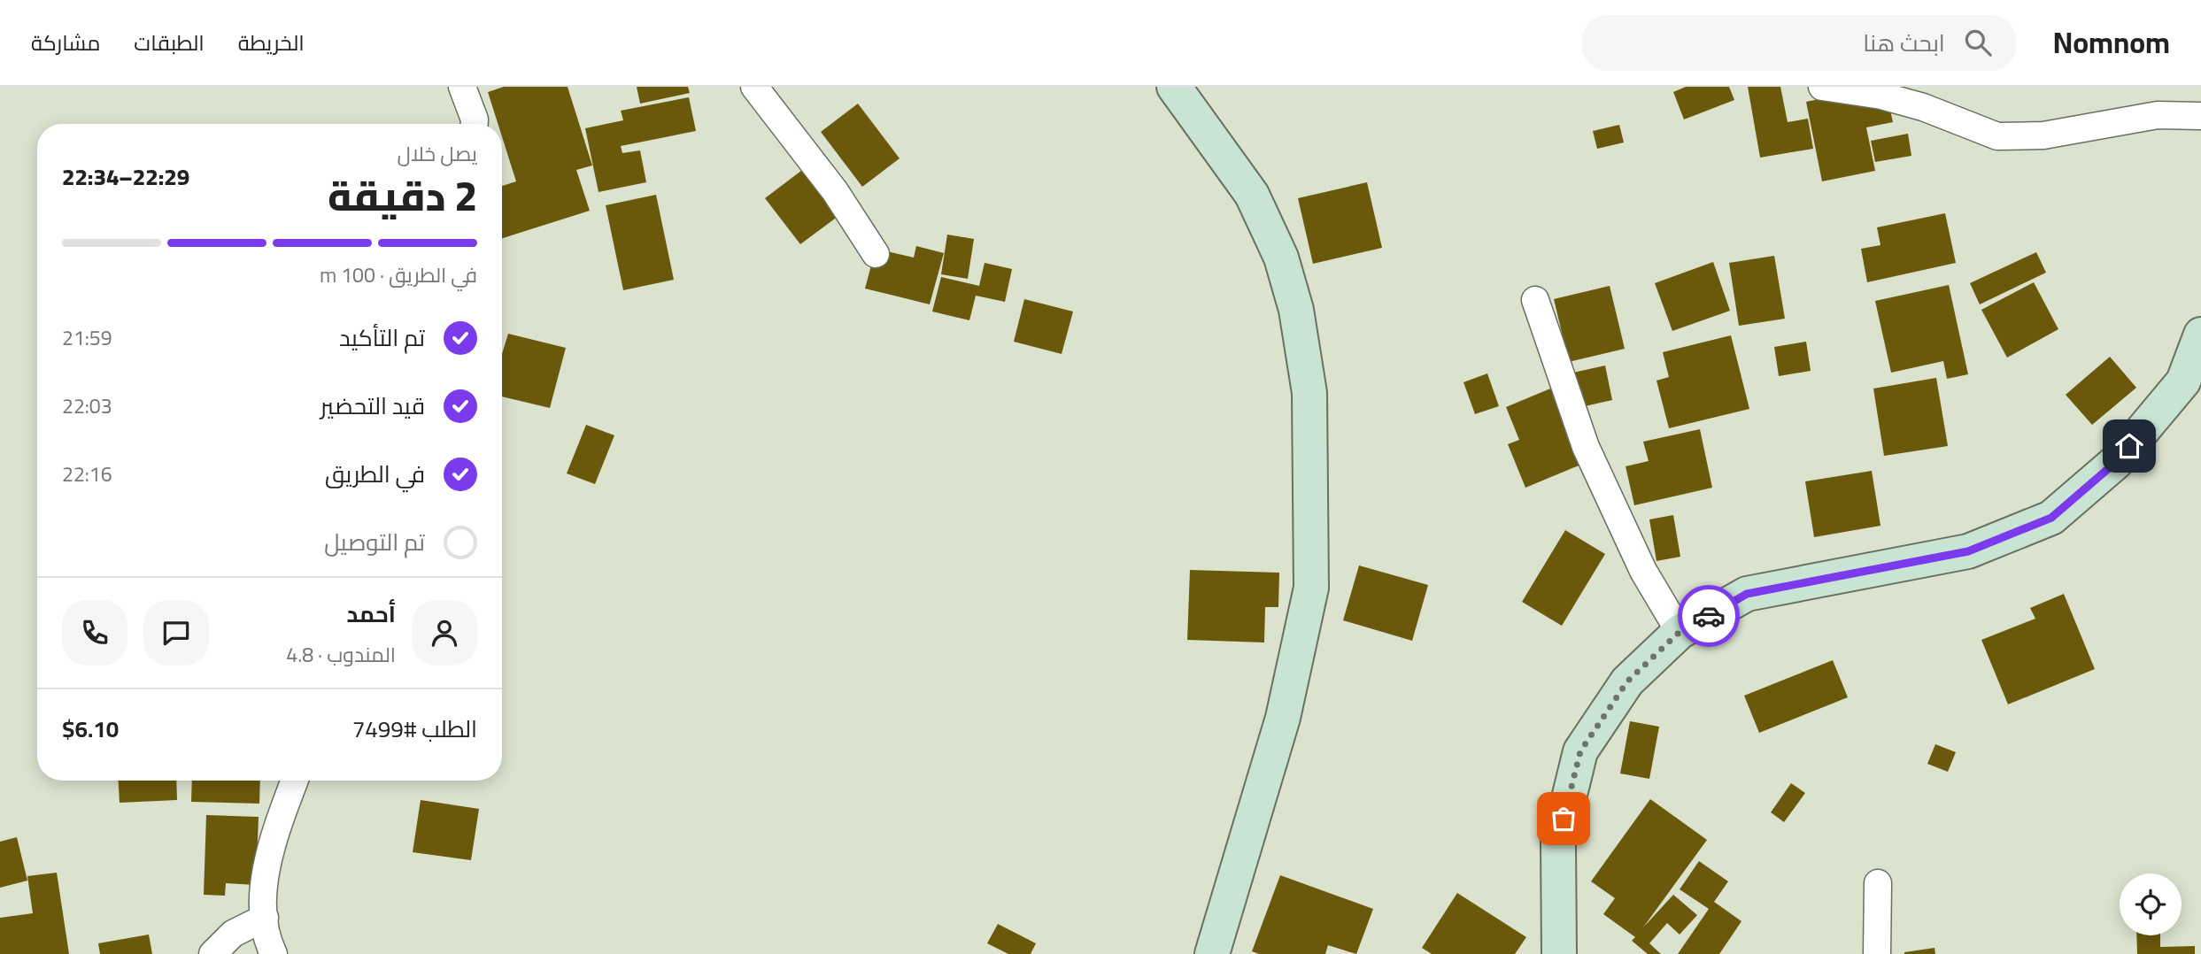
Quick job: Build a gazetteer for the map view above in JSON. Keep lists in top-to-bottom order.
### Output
{
  "page": {
    "header": "Nomnom",
    "search": "ابحث هنا",
    "nav": ["الخريطة", "الطبقات", "مشاركة"],
    "heading": ["2 دقيقة", "يصل خلال", "22:29–22:34"],
    "panel": [
      "أحمد",
      "المندوب · 4.8",
      "الطلب #7499",
      "$6.10"
    ],
    "bar": "في الطريق · 100 m",
    "list": [
      ["تم التأكيد", "21:59"],
      ["قيد التحضير", "22:03"],
      ["في الطريق", "22:16"],
      "تم التوصيل"
    ]
  }
}
